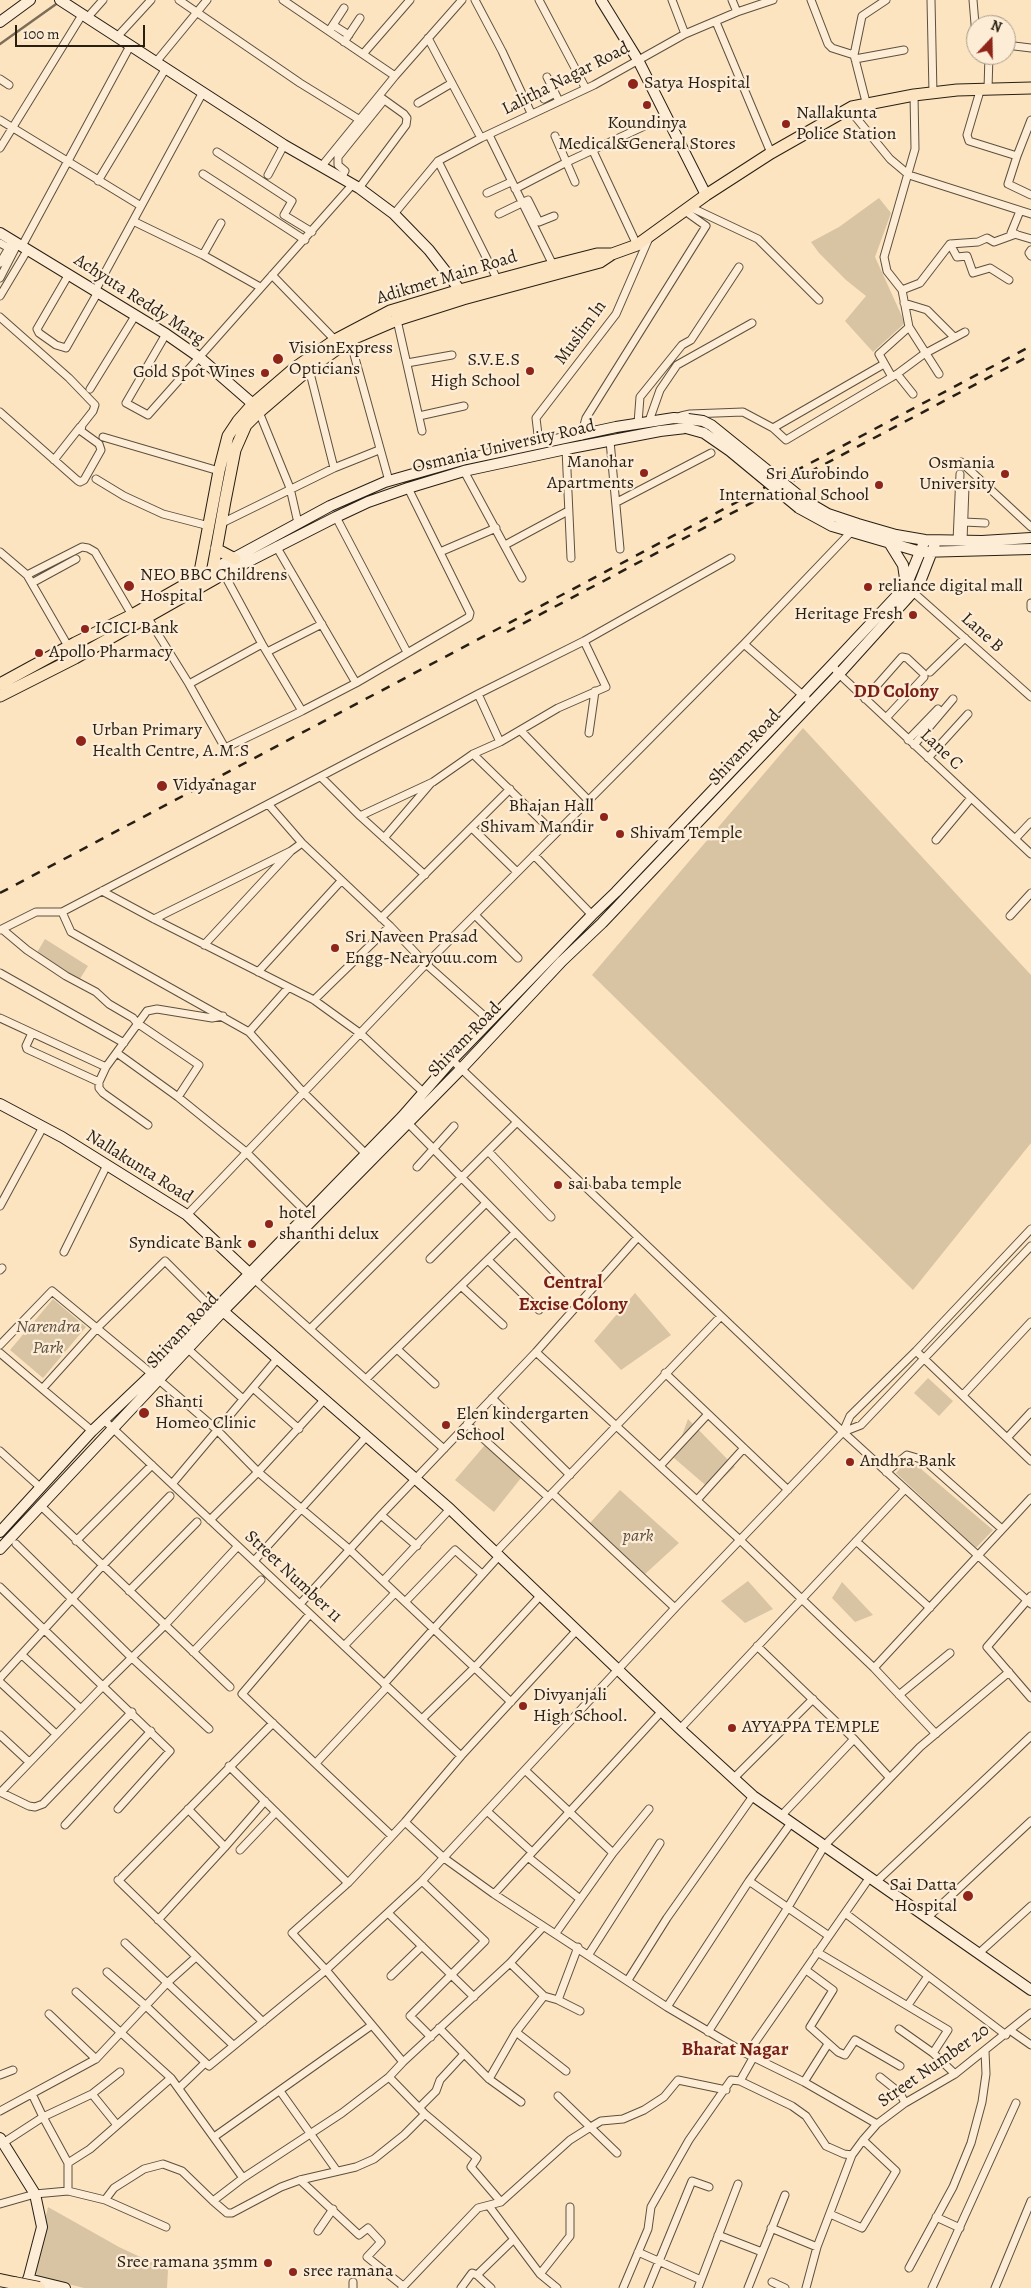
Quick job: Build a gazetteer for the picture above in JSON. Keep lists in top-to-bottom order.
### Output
{
  "streets": {
    "main road": [
      "Adikmet Main Road",
      "Achyuta Reddy Marg",
      "Osmania University Road",
      "Shivam Road",
      "Nallakunta Road"
    ],
    "street": [
      "Lalitha Nagar Road",
      "Muslim ln",
      "Lane B",
      "Lane C",
      "Street Number 11",
      "Street Number 20"
    ]
  },
  "crossings": [
    ["Adikmet Main Road", "Achyuta Reddy Marg"],
    ["Adikmet Main Road", "Muslim ln"],
    ["Adikmet Main Road", "Osmania University Road"],
    ["Muslim ln", "Osmania University Road"],
    ["Osmania University Road", "Shivam Road"],
    ["Lane B", "Shivam Road"],
    ["Shivam Road", "Lane C"],
    ["Shivam Road", "Nallakunta Road"],
    ["Shivam Road", "Street Number 11"]
  ],
  "districts": ["DD Colony", "Central Excise Colony", "Bharat Nagar"],
  "parks": ["Narendra Park", "park"],
  "places": [
    "Satya Hospital",
    "Koundinya Medical&General Stores",
    "Nallakunta Police Station",
    "VisionExpress Opticians",
    "S.V.E.S High School",
    "Gold Spot Wines",
    "Manohar Apartments",
    "Osmania University",
    "Sri Aurobindo International School",
    "NEO BBC Childrens Hospital",
    "reliance digital mall",
    "Heritage Fresh",
    "ICICI Bank",
    "Apollo Pharmacy",
    "Urban Primary Health Centre, A.M.S",
    "Vidyanagar",
    "Bhajan Hall Shivam Mandir",
    "Shivam Temple",
    "Sri Naveen Prasad Engg-Nearyouu.com",
    "sai baba temple",
    "hotel shanthi delux",
    "Syndicate Bank",
    "Shanti Homeo Clinic",
    "Elen kindergarten School",
    "Andhra Bank",
    "Divyanjali High School.",
    "AYYAPPA TEMPLE",
    "Sai Datta Hospital",
    "Sree ramana 35mm",
    "sree ramana"
  ],
  "scale_bar": "100 m",
  "north": "top"
}
